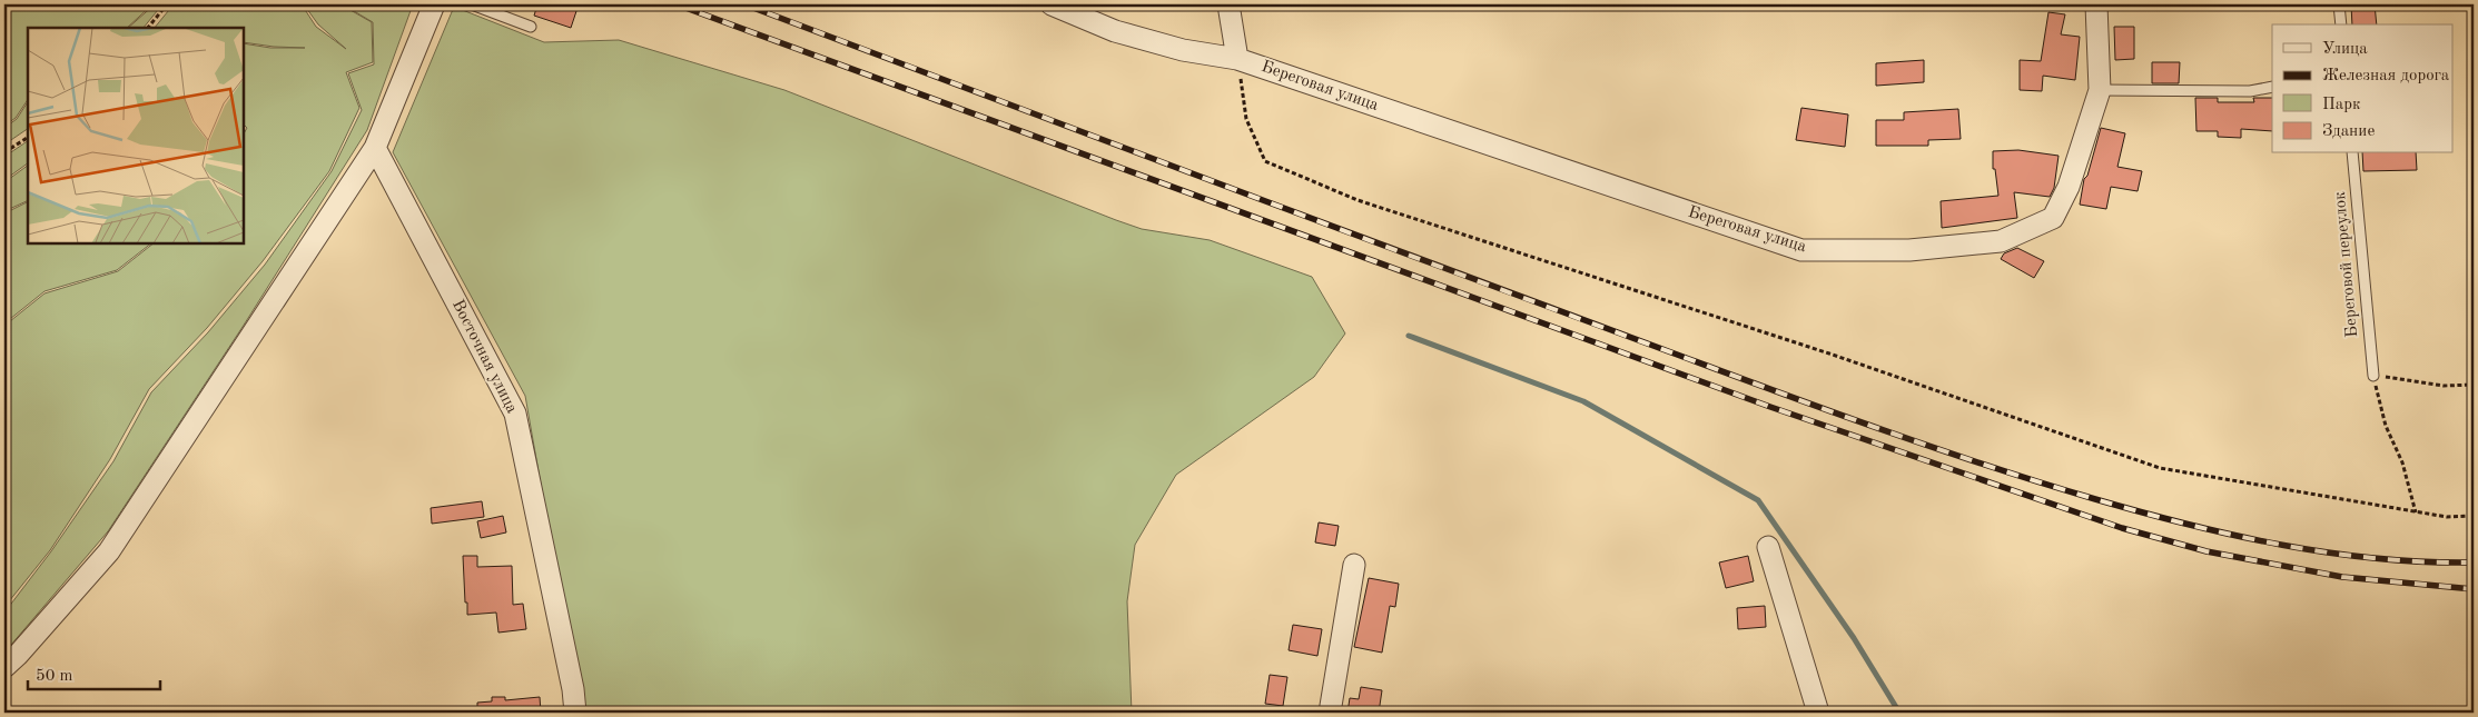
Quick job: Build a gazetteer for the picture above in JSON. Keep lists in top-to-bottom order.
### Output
{
  "streets": {
    "street": ["Береговая улица", "Восточная улица"],
    "lane": ["Береговой переулок"]
  },
  "legend": [
    "Улица",
    "Железная дорога",
    "Парк",
    "Здание"
  ],
  "scale_bar": "50 m"
}
